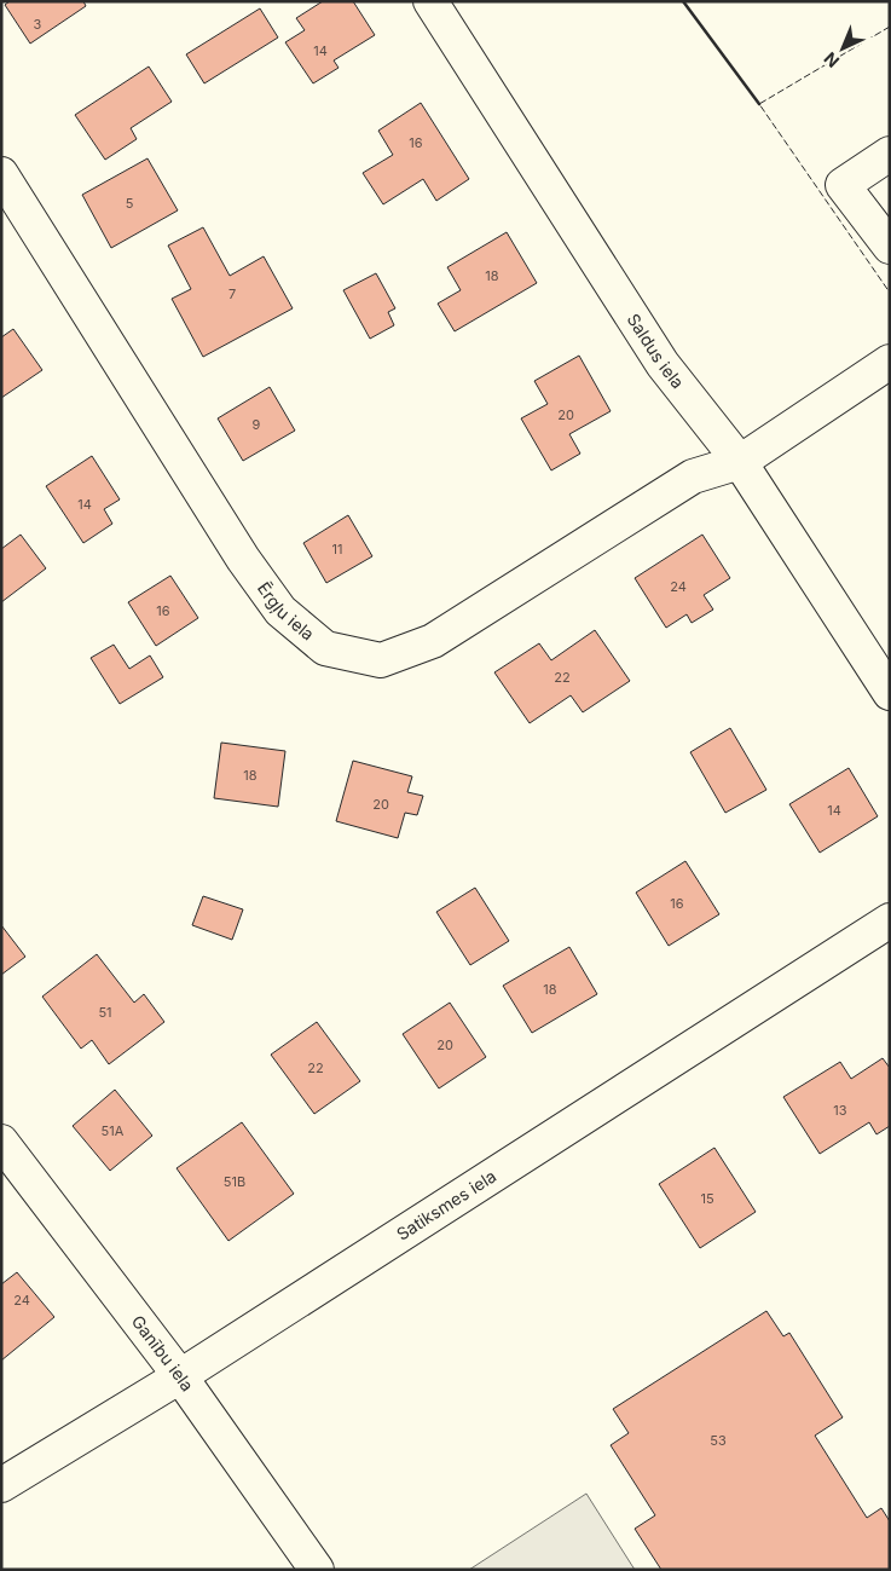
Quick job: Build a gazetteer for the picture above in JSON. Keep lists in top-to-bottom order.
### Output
{
  "streets": {
    "street": [
      "Saldus iela",
      "Ērgļu iela",
      "Satiksmes iela",
      "Ganību iela"
    ]
  },
  "crossings": [
    ["Saldus iela", "Ērgļu iela"],
    ["Satiksmes iela", "Ganību iela"]
  ],
  "house_numbers": [
    "3",
    "14",
    "16",
    "5",
    "18",
    "7",
    "20",
    "9",
    "14",
    "11",
    "24",
    "16",
    "22",
    "18",
    "20",
    "14",
    "16",
    "18",
    "51",
    "20",
    "22",
    "13",
    "51A",
    "51B",
    "15",
    "24",
    "53"
  ],
  "north": "bottom left"
}
